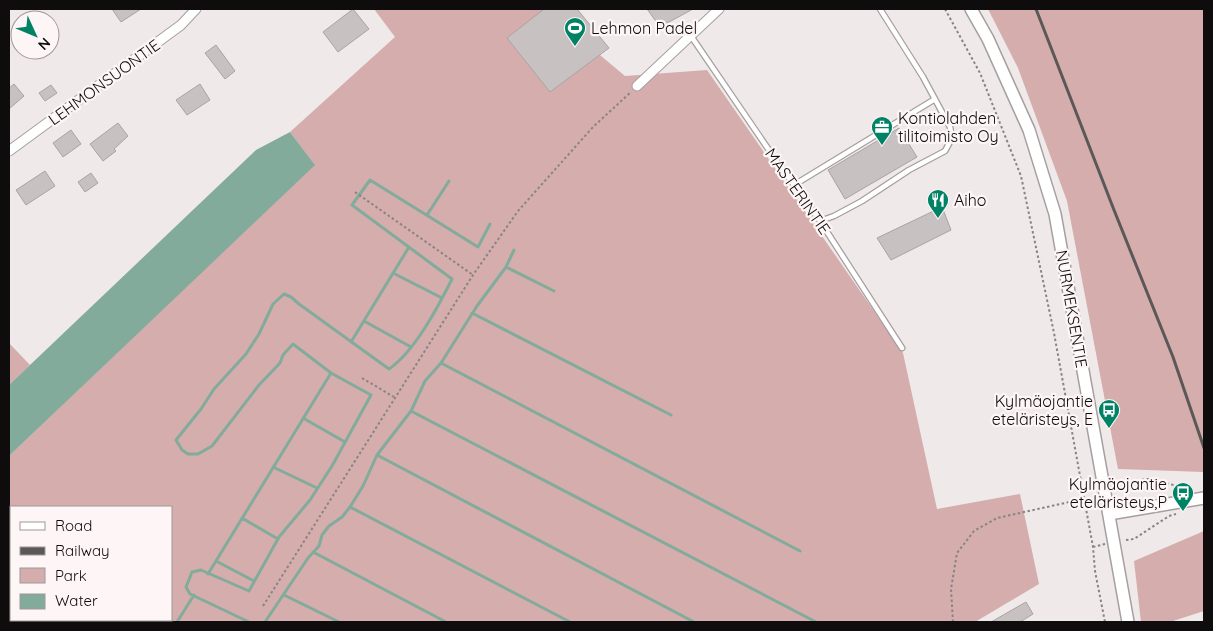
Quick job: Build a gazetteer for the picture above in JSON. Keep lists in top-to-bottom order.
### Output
{
  "streets": {
    "street": ["LEHMONSUONTIE", "NURMEKSENTIE"],
    "lane": ["MASTERINTIE"]
  },
  "places": {
    "sports": ["Lehmon Padel"],
    "office": ["Kontiolahden tilitoimisto Oy"],
    "restaurant": ["Aiho"],
    "bus stop": ["Kylmäojantie eteläristeys, E", "Kylmäojantie eteläristeys,P"]
  },
  "legend": [
    "Road",
    "Railway",
    "Park",
    "Water"
  ],
  "north": "bottom right"
}
